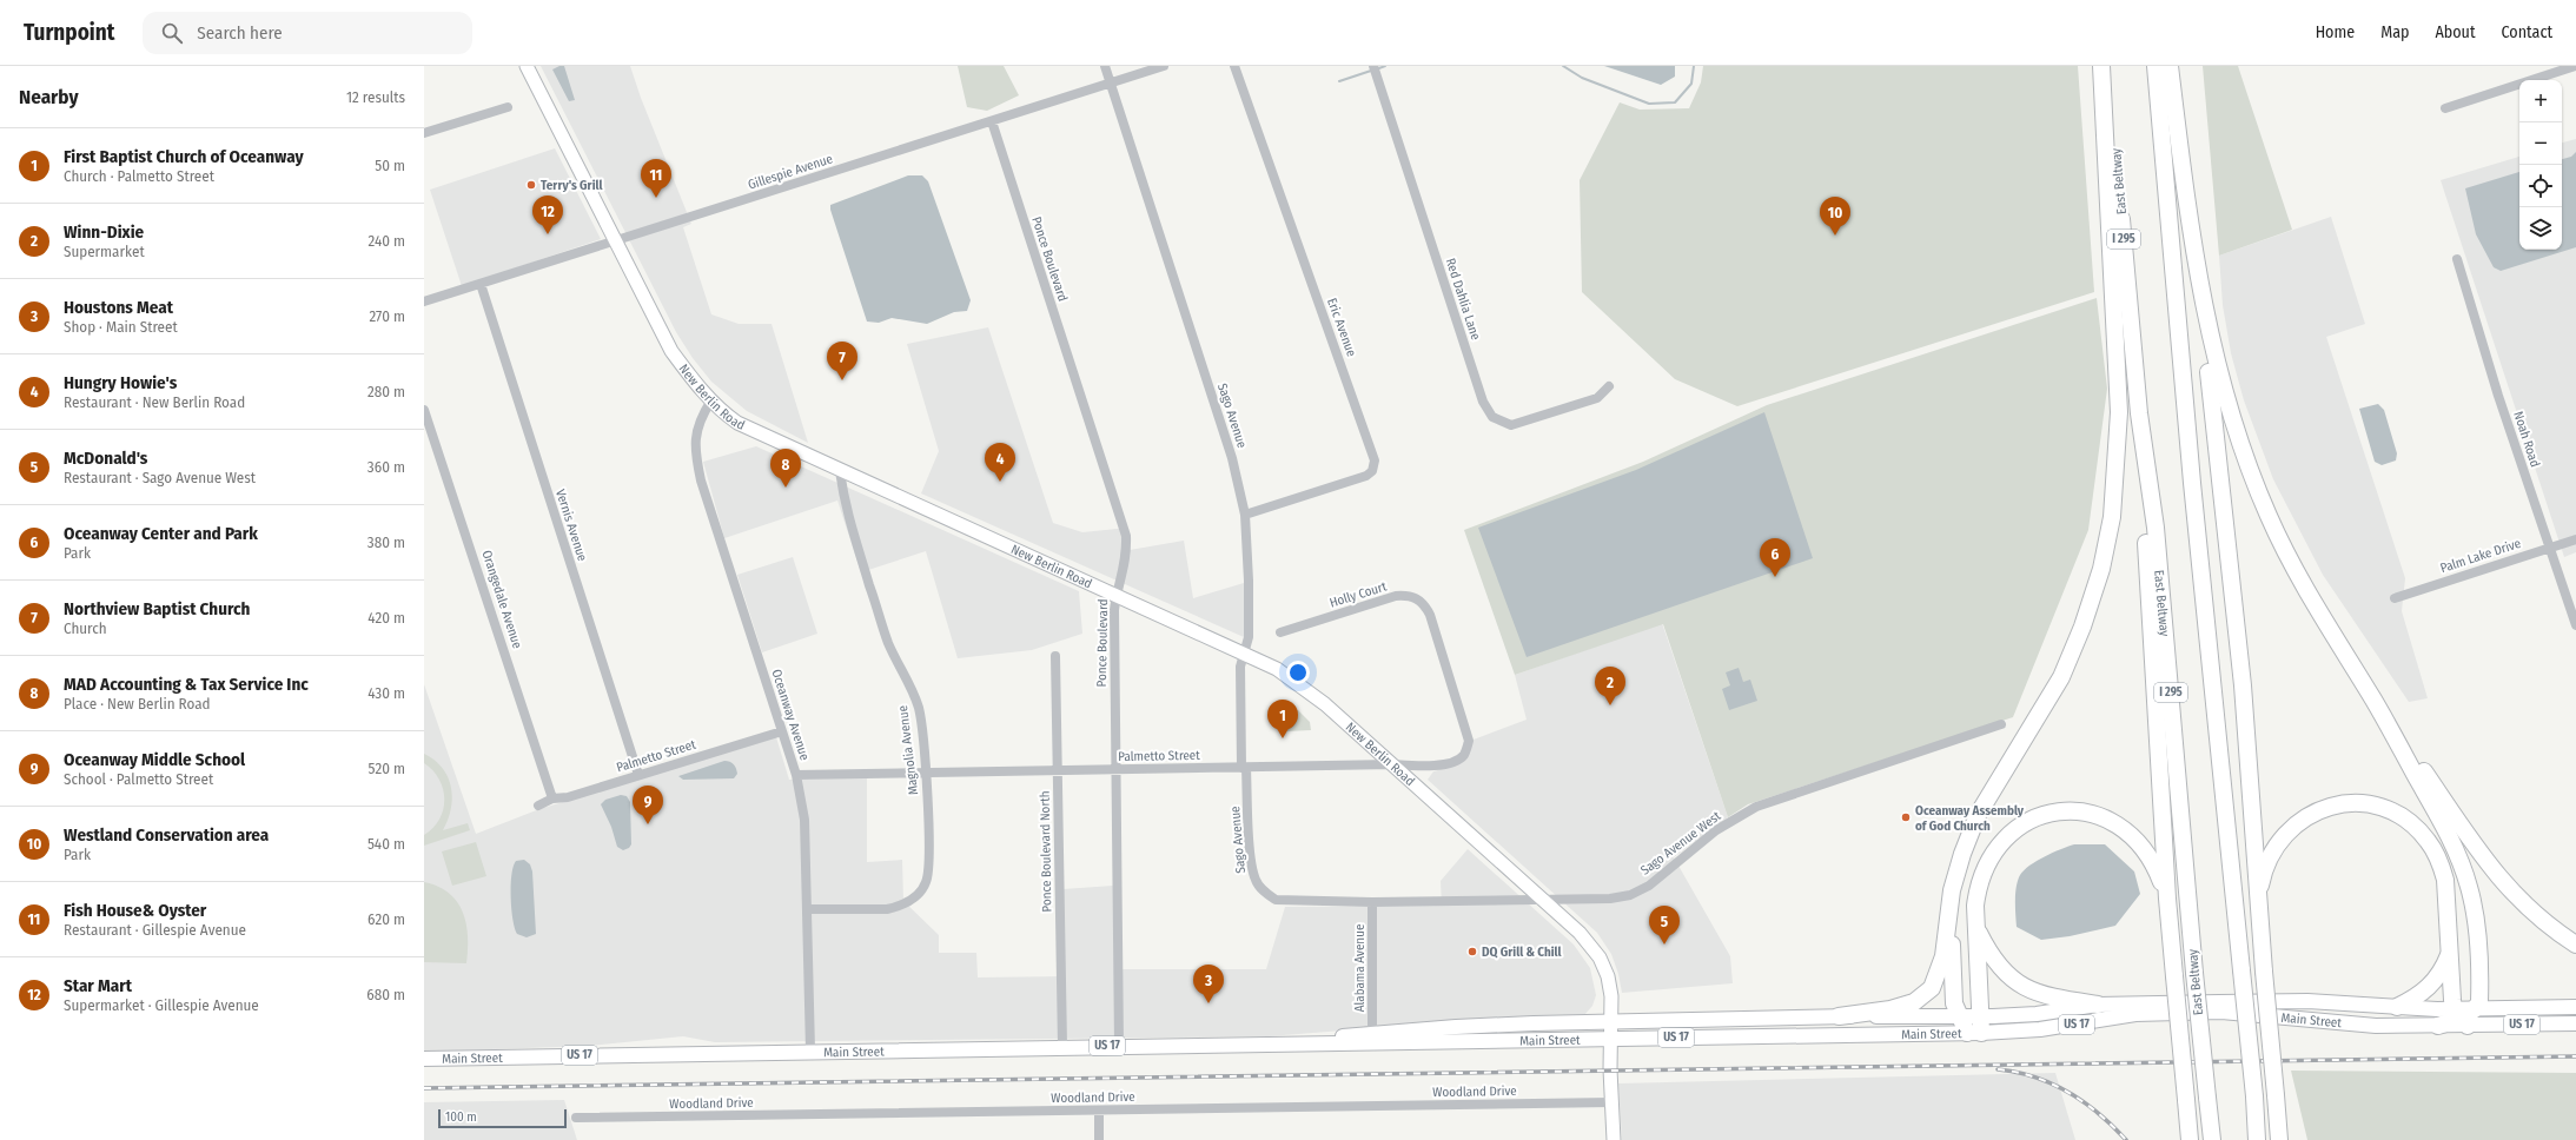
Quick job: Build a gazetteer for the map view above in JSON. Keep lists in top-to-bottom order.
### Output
{
  "streets": {
    "highway": ["East Beltway", "I 295"],
    "main road": ["Main Street", "US 17"],
    "street": [
      "Gillespie Avenue",
      "Ponce Boulevard",
      "Red Dahlia Lane",
      "Eric Avenue",
      "New Berlin Road",
      "Sago Avenue",
      "Noah Road",
      "Vernis Avenue",
      "Palm Lake Drive",
      "Holly Court",
      "Orangedale Avenue",
      "Oceanway Avenue",
      "Magnolia Avenue",
      "Palmetto Street",
      "Sago Avenue West",
      "Ponce Boulevard North",
      "Alabama Avenue",
      "Woodland Drive"
    ]
  },
  "crossings": [
    ["Gillespie Avenue", "Ponce Boulevard"],
    ["Gillespie Avenue", "New Berlin Road"],
    ["Gillespie Avenue", "Sago Avenue"],
    ["Gillespie Avenue", "Vernis Avenue"],
    ["Ponce Boulevard", "New Berlin Road"],
    ["Ponce Boulevard", "Palmetto Street"],
    ["Ponce Boulevard", "Main Street"],
    ["Eric Avenue", "Sago Avenue"],
    ["New Berlin Road", "Sago Avenue"],
    ["New Berlin Road", "Oceanway Avenue"],
    ["New Berlin Road", "Magnolia Avenue"],
    ["New Berlin Road", "Palmetto Street"],
    ["New Berlin Road", "Sago Avenue West"],
    ["New Berlin Road", "Main Street"],
    ["New Berlin Road", "Woodland Drive"],
    ["Sago Avenue", "Palmetto Street"],
    ["Sago Avenue", "Sago Avenue West"],
    ["Noah Road", "Palm Lake Drive"],
    ["Vernis Avenue", "Palmetto Street"],
    ["Holly Court", "Palmetto Street"],
    ["Orangedale Avenue", "Palmetto Street"],
    ["Oceanway Avenue", "Magnolia Avenue"],
    ["Oceanway Avenue", "Palmetto Street"],
    ["Oceanway Avenue", "Main Street"],
    ["Magnolia Avenue", "Palmetto Street"],
    ["Palmetto Street", "Ponce Boulevard North"],
    ["Sago Avenue West", "Alabama Avenue"],
    ["Ponce Boulevard North", "Main Street"],
    ["Alabama Avenue", "Main Street"]
  ],
  "places": ["Terry's Grill", "Oceanway Assembly of God Church", "DQ Grill & Chill"],
  "scale_bar": "100 m",
  "page": {
    "header": "Turnpoint",
    "search": "Search here",
    "nav": [
      "Home",
      "Map",
      "About",
      "Contact"
    ],
    "heading": ["Nearby", "12 results"],
    "map_buttons": ["+", "−"],
    "list": [
      {
        "mark": "1",
        "name": "First Baptist Church of Oceanway",
        "note": "Church · Palmetto Street",
        "value": "50 m"
      },
      {
        "mark": "2",
        "name": "Winn-Dixie",
        "note": "Supermarket",
        "value": "240 m"
      },
      {
        "mark": "3",
        "name": "Houstons Meat",
        "note": "Shop · Main Street",
        "value": "270 m"
      },
      {
        "mark": "4",
        "name": "Hungry Howie's",
        "note": "Restaurant · New Berlin Road",
        "value": "280 m"
      },
      {
        "mark": "5",
        "name": "McDonald's",
        "note": "Restaurant · Sago Avenue West",
        "value": "360 m"
      },
      {
        "mark": "6",
        "name": "Oceanway Center and Park",
        "note": "Park",
        "value": "380 m"
      },
      {
        "mark": "7",
        "name": "Northview Baptist Church",
        "note": "Church",
        "value": "420 m"
      },
      {
        "mark": "8",
        "name": "MAD Accounting & Tax Service Inc",
        "note": "Place · New Berlin Road",
        "value": "430 m"
      },
      {
        "mark": "9",
        "name": "Oceanway Middle School",
        "note": "School · Palmetto Street",
        "value": "520 m"
      },
      {
        "mark": "10",
        "name": "Westland Conservation area",
        "note": "Park",
        "value": "540 m"
      },
      {
        "mark": "11",
        "name": "Fish House& Oyster",
        "note": "Restaurant · Gillespie Avenue",
        "value": "620 m"
      },
      {
        "mark": "12",
        "name": "Star Mart",
        "note": "Supermarket · Gillespie Avenue",
        "value": "680 m"
      }
    ],
    "pins": [
      "11",
      "12",
      "10",
      "7",
      "4",
      "8",
      "6",
      "2",
      "1",
      "9",
      "5",
      "3"
    ],
    "scale": "100 m"
  }
}
